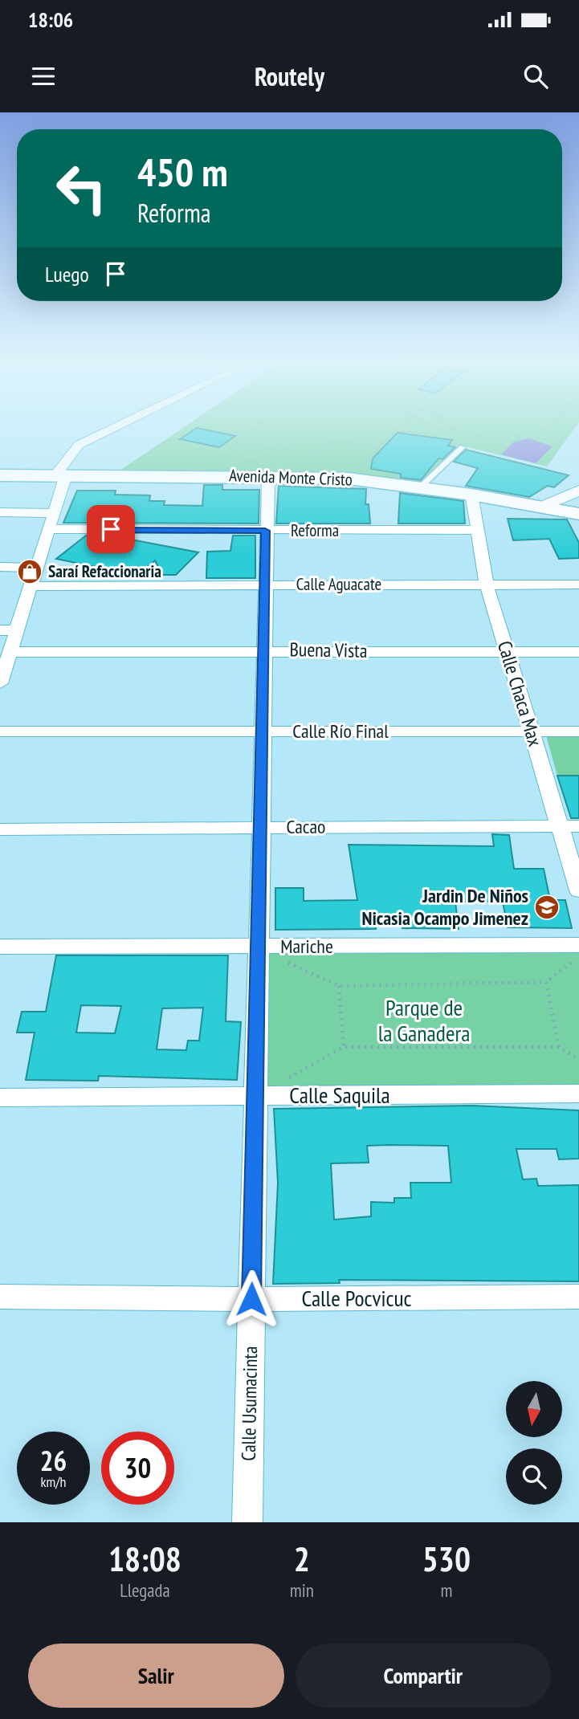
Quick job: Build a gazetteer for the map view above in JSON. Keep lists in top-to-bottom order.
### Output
{
  "streets": {
    "main road": ["Avenida Monte Cristo"],
    "street": [
      "Reforma",
      "Calle Aguacate",
      "Buena Vista",
      "Calle Chaca Max",
      "Calle Río Final",
      "Cacao",
      "Mariche",
      "Calle Saquila",
      "Calle Pocvicuc",
      "Calle Usumacinta"
    ]
  },
  "crossings": [
    ["Avenida Monte Cristo", "Calle Chaca Max"],
    ["Avenida Monte Cristo", "Calle Usumacinta"],
    ["Reforma", "Calle Chaca Max"],
    ["Reforma", "Calle Usumacinta"],
    ["Calle Aguacate", "Calle Chaca Max"],
    ["Calle Aguacate", "Calle Usumacinta"],
    ["Buena Vista", "Calle Chaca Max"],
    ["Buena Vista", "Calle Usumacinta"],
    ["Calle Chaca Max", "Calle Río Final"],
    ["Calle Chaca Max", "Cacao"],
    ["Calle Río Final", "Calle Usumacinta"],
    ["Cacao", "Calle Usumacinta"],
    ["Mariche", "Calle Usumacinta"],
    ["Calle Saquila", "Calle Usumacinta"],
    ["Calle Pocvicuc", "Calle Usumacinta"]
  ],
  "parks": ["Parque de la Ganadera"],
  "places": {
    "shop": ["Saraí Refaccionaria"],
    "school or university": ["Jardin De Niños Nicasia Ocampo Jimenez"]
  },
  "north": "bottom",
  "page": {
    "status": "18:06",
    "header": "Routely",
    "turn": ["450 m", "Reforma"],
    "then": "Luego",
    "speed": "26 km/h",
    "limit": "30",
    "eta": [
      "18:08",
      "Llegada",
      "2",
      "min",
      "530",
      "m"
    ],
    "buttons": ["Salir", "Compartir"]
  }
}
